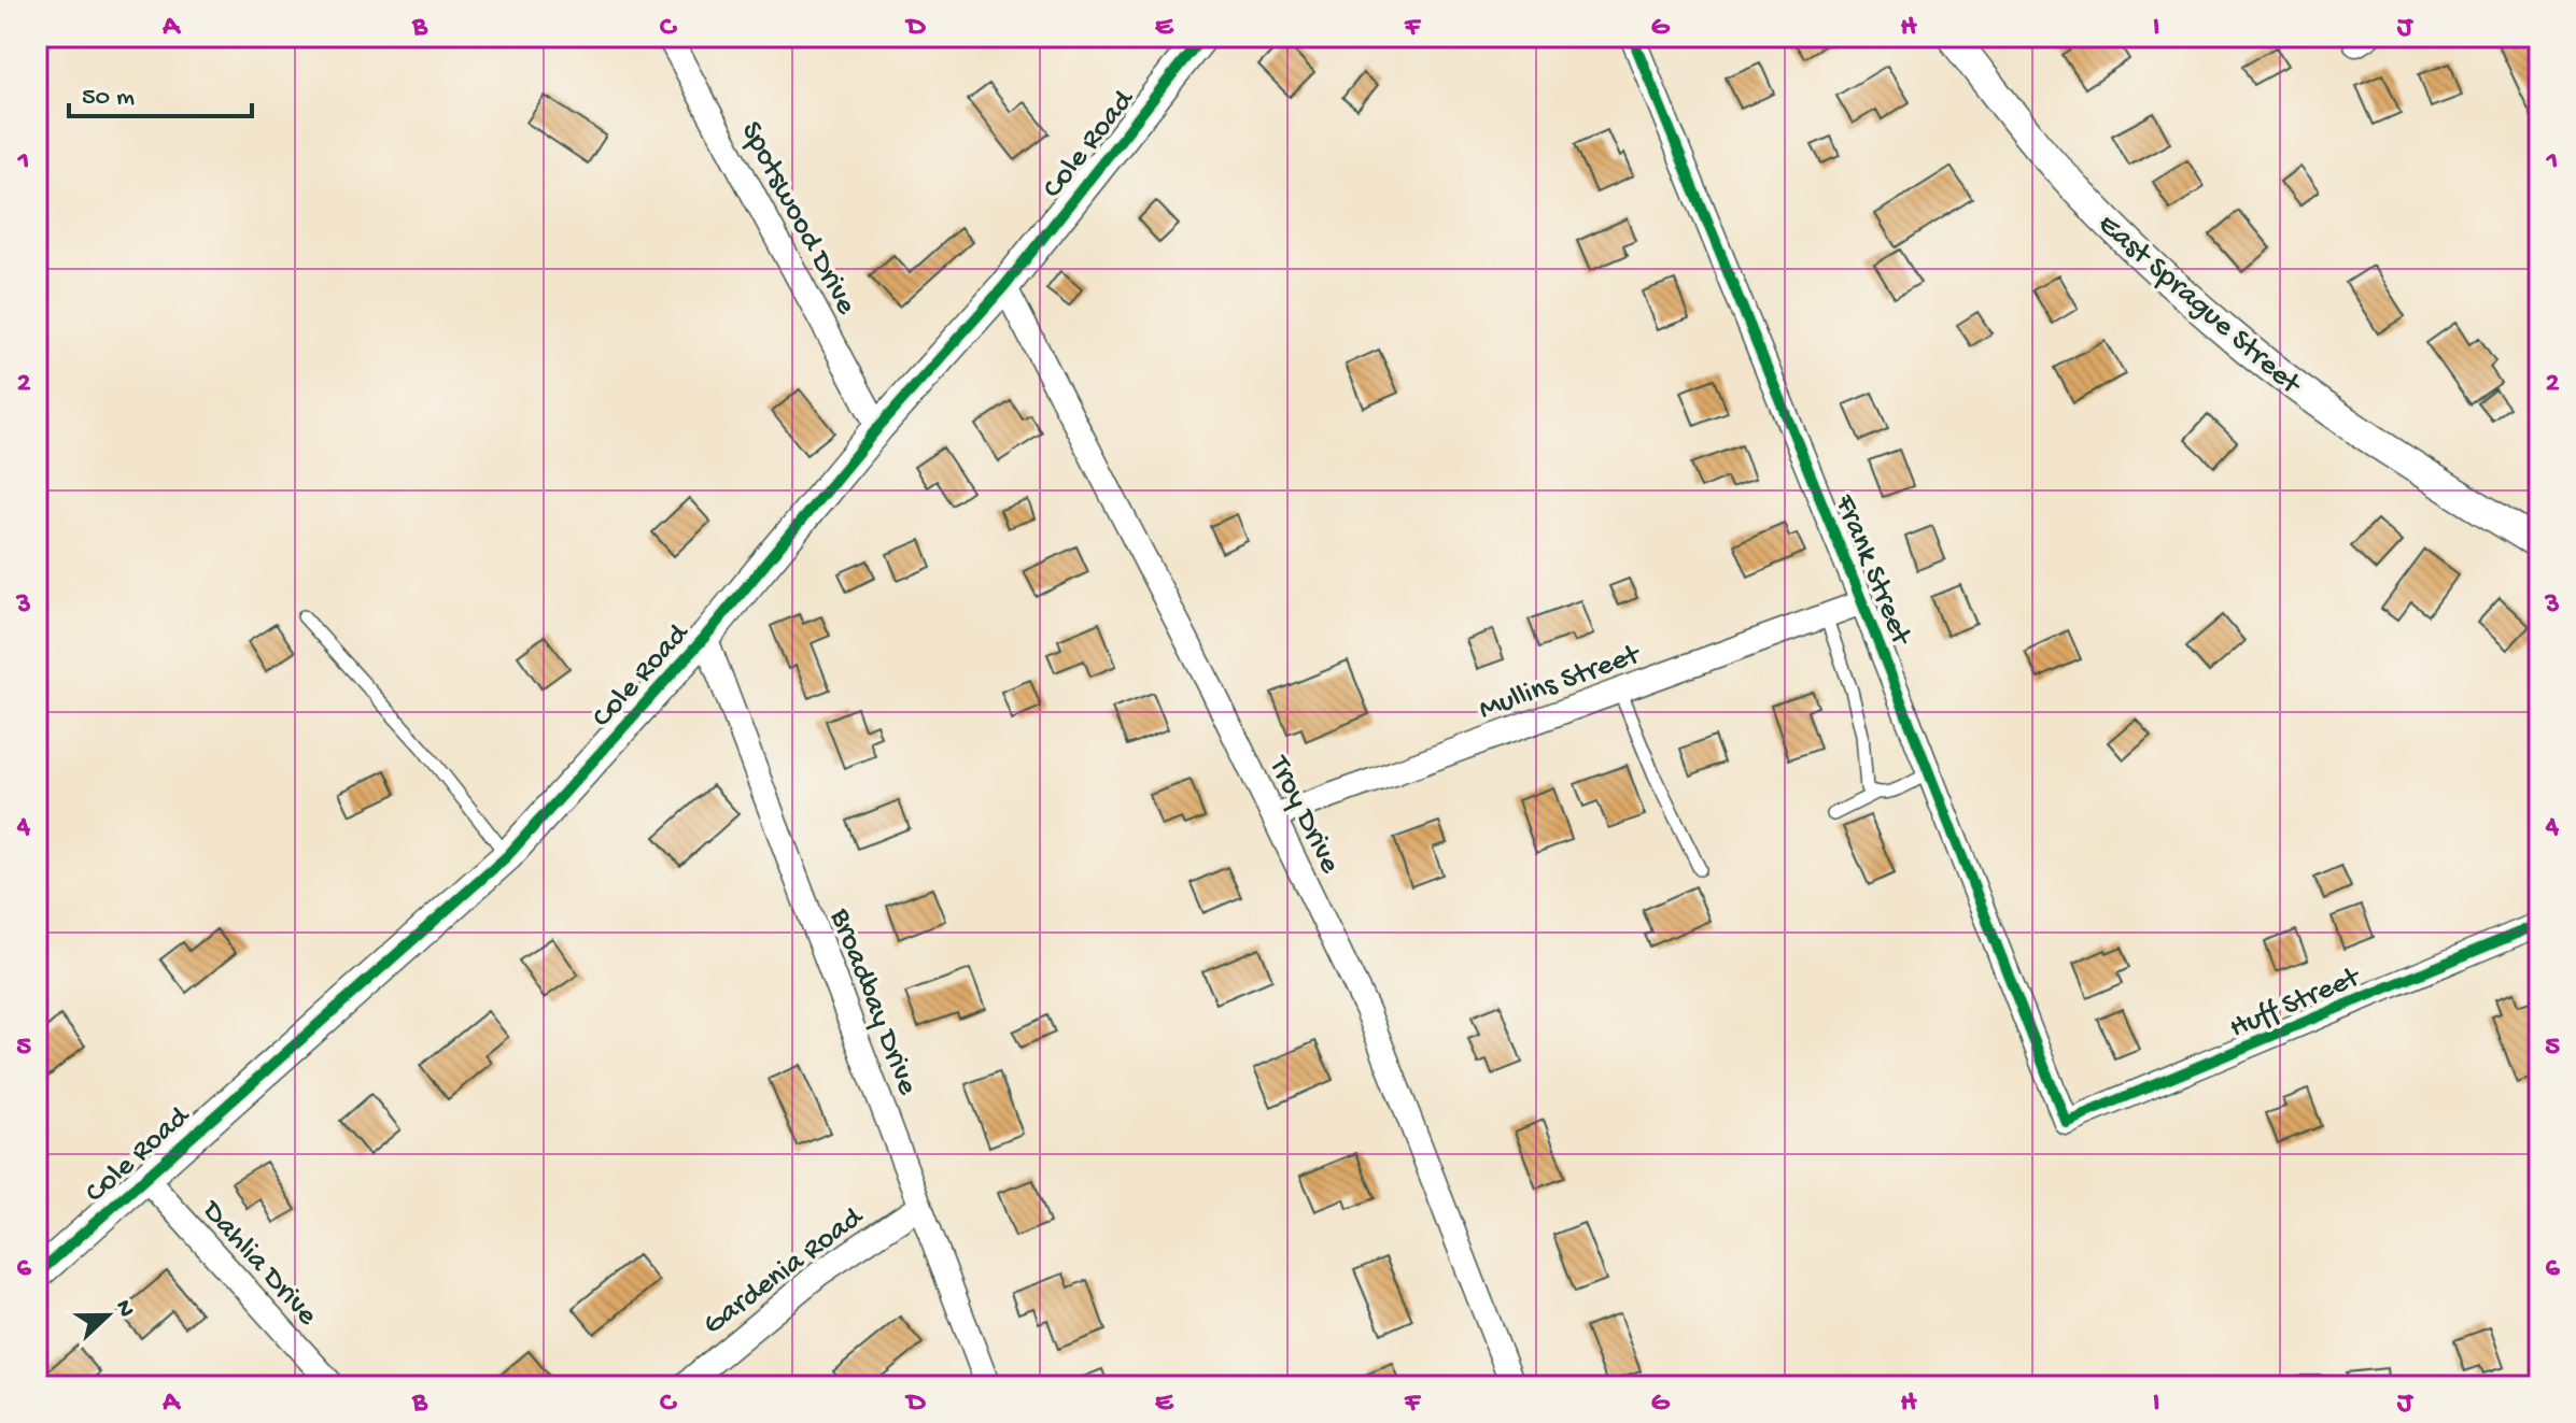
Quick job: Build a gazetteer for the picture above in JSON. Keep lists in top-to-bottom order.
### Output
{
  "streets": {
    "street": [
      "Cole Road",
      "Spotswood Drive",
      "East Sprague Street",
      "Frank Street",
      "Mullins Street",
      "Troy Drive",
      "Huff Street",
      "Broadbay Drive",
      "Dahlia Drive",
      "Gardenia Road"
    ]
  },
  "crossings": [
    ["Cole Road", "Spotswood Drive"],
    ["Cole Road", "Troy Drive"],
    ["Cole Road", "Broadbay Drive"],
    ["Cole Road", "Dahlia Drive"],
    ["Frank Street", "Mullins Street"],
    ["Frank Street", "Huff Street"],
    ["Mullins Street", "Troy Drive"],
    ["Broadbay Drive", "Gardenia Road"]
  ],
  "scale_bar": "50 m",
  "north": "right",
  "grid": {
    "columns": [
      "A",
      "B",
      "C",
      "D",
      "E",
      "F",
      "G",
      "H",
      "I",
      "J"
    ],
    "rows": [
      "1",
      "2",
      "3",
      "4",
      "5",
      "6"
    ]
  }
}
